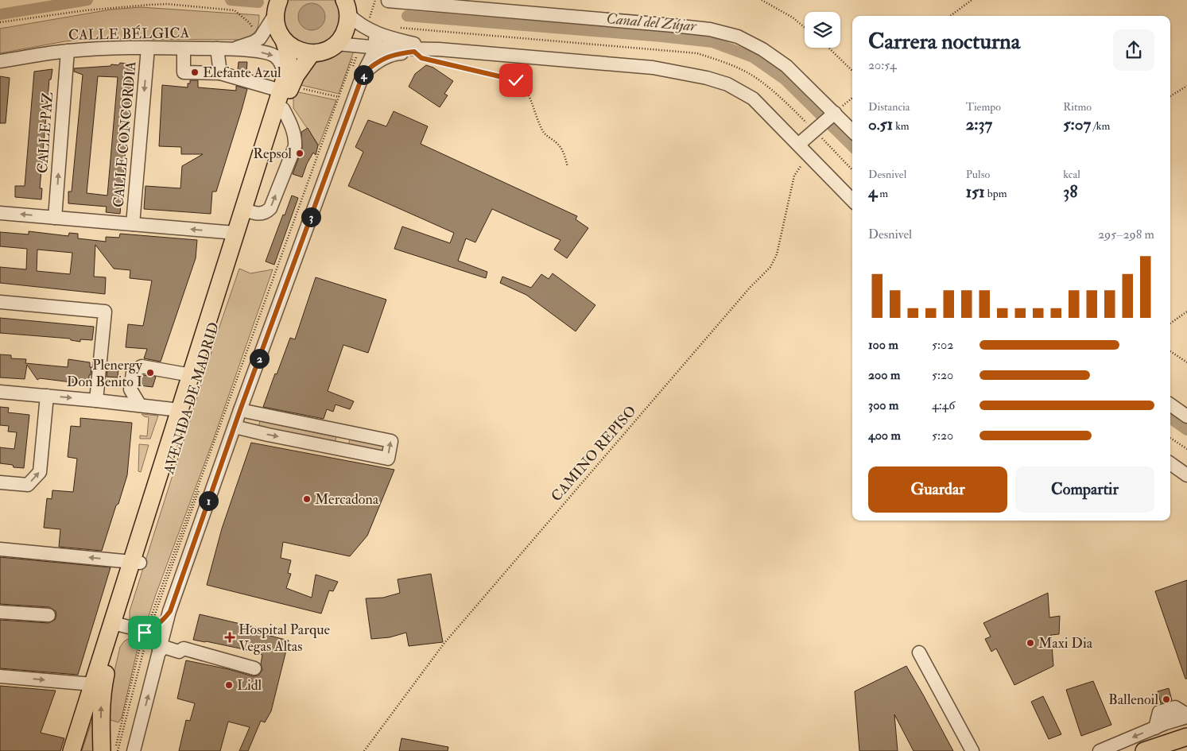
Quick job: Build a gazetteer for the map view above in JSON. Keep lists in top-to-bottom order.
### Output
{
  "streets": {
    "main road": ["AVENIDA DE MADRID"],
    "street": ["CALLE BÉLGICA", "CALLE PAZ", "CALLE CONCORDIA"],
    "path": ["CAMINO REPISO"]
  },
  "crossings": [
    ["CALLE BÉLGICA", "CALLE PAZ"],
    ["CALLE BÉLGICA", "CALLE CONCORDIA"]
  ],
  "one_way": ["CALLE PAZ", "CALLE CONCORDIA"],
  "water": ["Canal del Zújar"],
  "places": {
    "other": [
      "Elefante Azul",
      "Repsol",
      "Plenergy Don Benito I",
      "Mercadona",
      "Maxi Dia",
      "Lidl",
      "Ballenoil"
    ],
    "health": ["Hospital Parque Vegas Altas"]
  },
  "page": {
    "heading": ["Carrera nocturna", "20:54"],
    "pins": [
      "4",
      "3",
      "2",
      "1"
    ],
    "stats": [
      ["Distancia", "0.51 km"],
      ["Tiempo", "2:37"],
      ["Ritmo", "5:07 /km"],
      ["Desnivel", "4 m"],
      ["Pulso", "151 bpm"],
      ["kcal", "38"]
    ],
    "chart": ["Desnivel", "295–298 m"],
    "list": [
      {
        "name": "100 m",
        "note": "5:02"
      },
      {
        "name": "200 m",
        "note": "5:20"
      },
      {
        "name": "300 m",
        "note": "4:46"
      },
      {
        "name": "400 m",
        "note": "5:20"
      }
    ],
    "buttons": ["Guardar", "Compartir"]
  }
}
